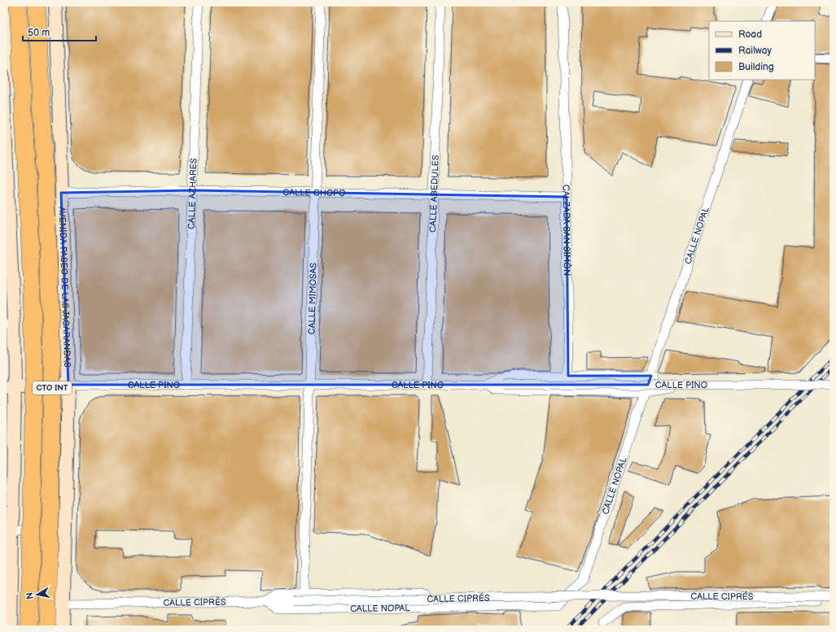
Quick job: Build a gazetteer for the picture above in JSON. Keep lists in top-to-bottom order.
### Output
{
  "streets": {
    "highway": ["CTO INT"],
    "main road": ["AVENIDA PASEO DE LAS JACARANDAS", "CALLE PINO"],
    "street": [
      "CALLE CHOPO",
      "CALLE AZHARES",
      "CALLE ABEDULES",
      "CALZADA SAN SIMÓN",
      "CALLE NOPAL",
      "CALLE MIMOSAS",
      "CALLE CIPRÉS"
    ]
  },
  "crossings": [
    ["CALLE CHOPO", "CALLE AZHARES"],
    ["CALLE CHOPO", "CALLE ABEDULES"],
    ["CALLE CHOPO", "CALZADA SAN SIMÓN"],
    ["CALLE CHOPO", "AVENIDA PASEO DE LAS JACARANDAS"],
    ["CALLE CHOPO", "CALLE MIMOSAS"],
    ["CALLE AZHARES", "CALLE PINO"],
    ["CALLE ABEDULES", "CALLE PINO"],
    ["CALLE NOPAL", "CALLE CIPRÉS"],
    ["AVENIDA PASEO DE LAS JACARANDAS", "CALLE PINO"],
    ["AVENIDA PASEO DE LAS JACARANDAS", "CALLE CIPRÉS"],
    ["CALLE MIMOSAS", "CALLE PINO"]
  ],
  "legend": ["Road", "Railway", "Building"],
  "scale_bar": "50 m",
  "north": "left"
}
